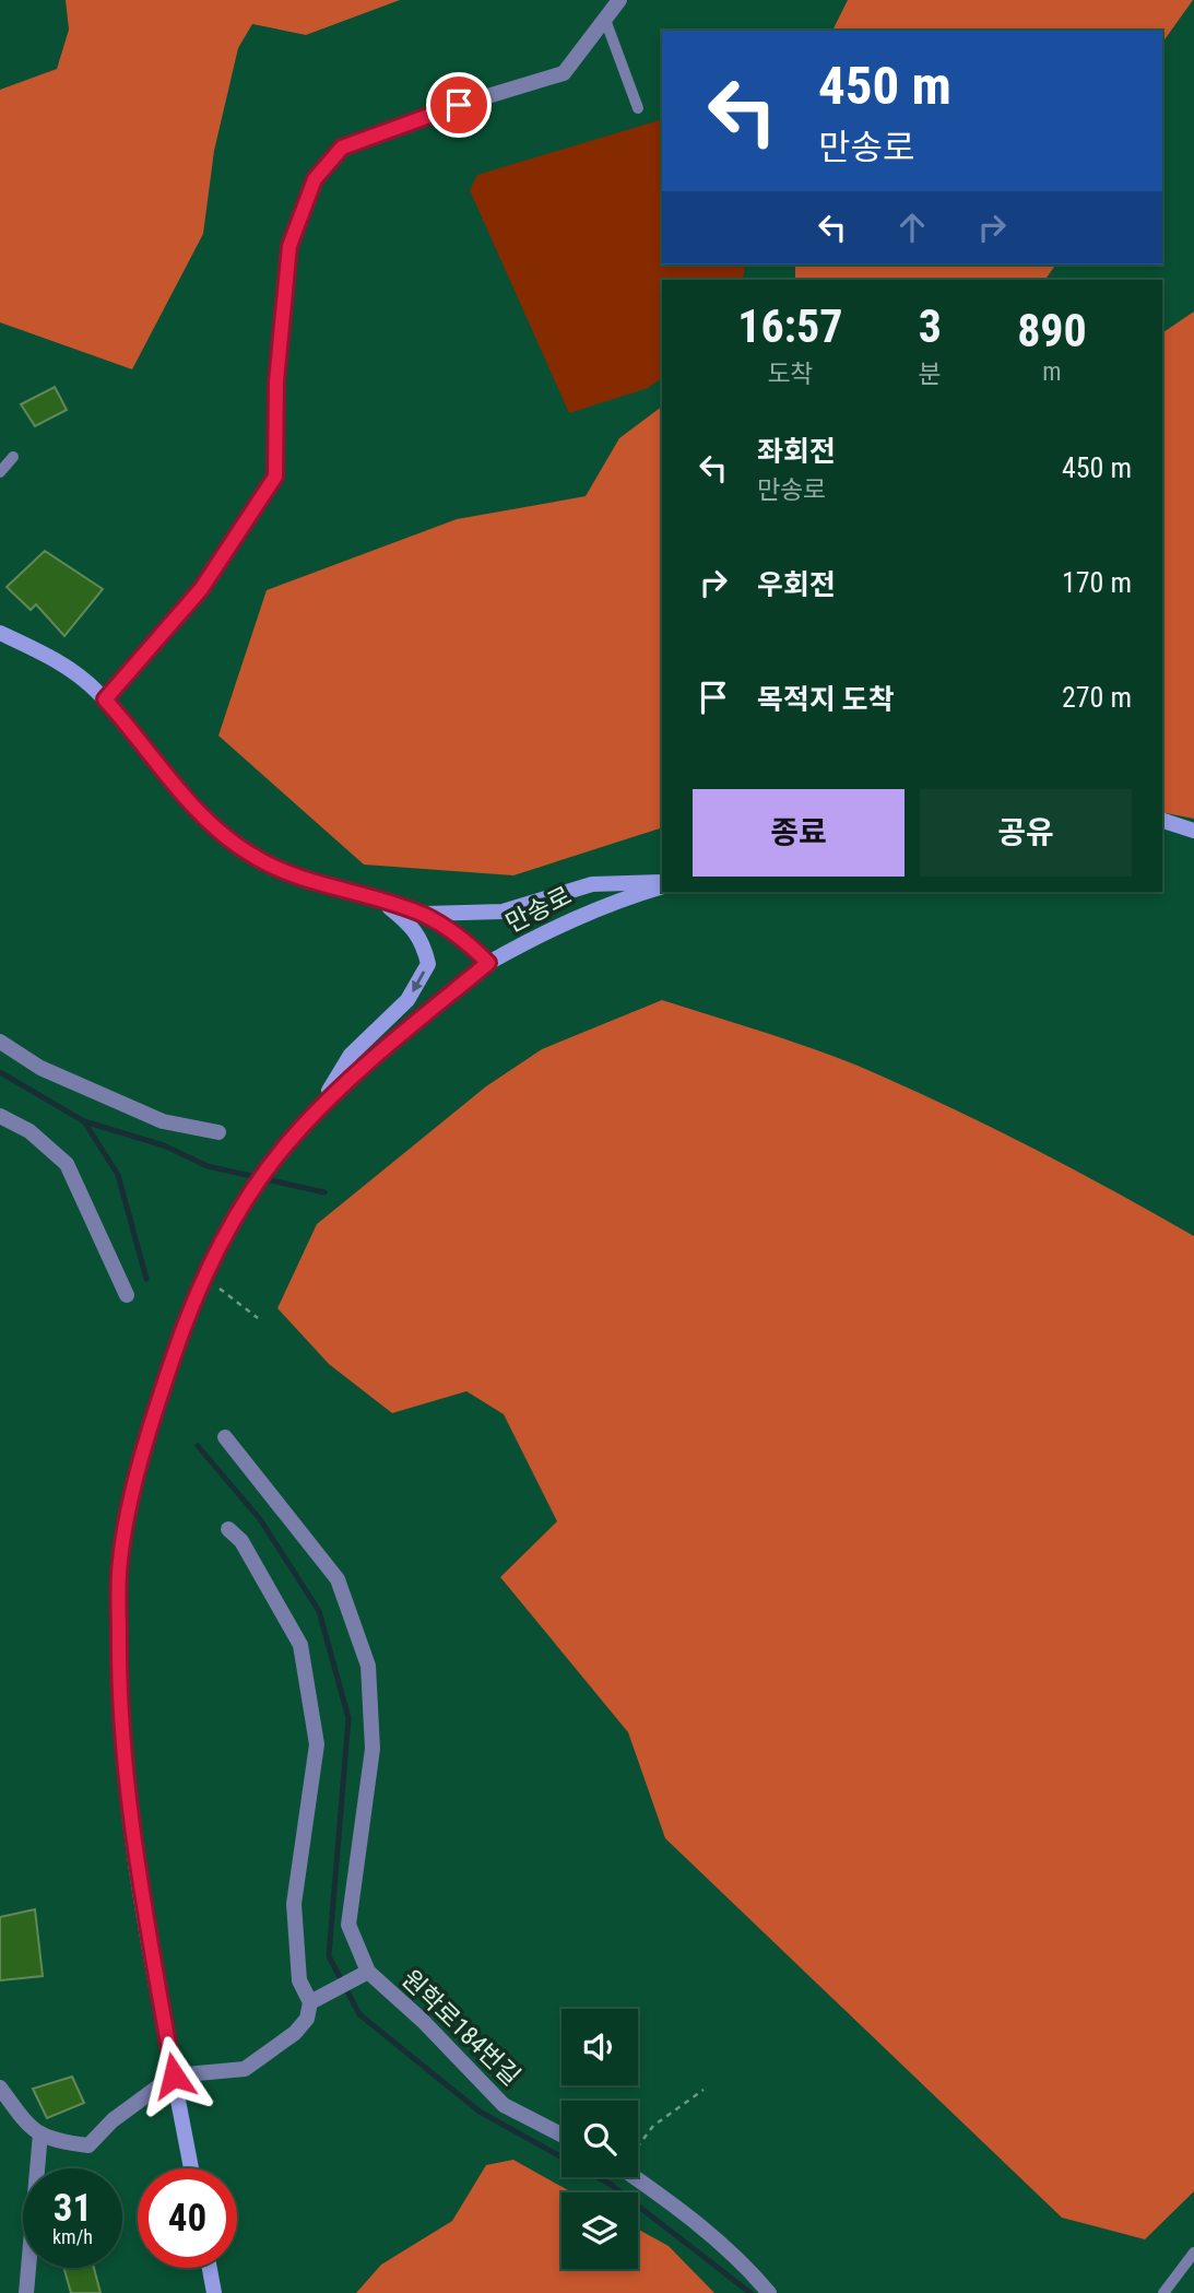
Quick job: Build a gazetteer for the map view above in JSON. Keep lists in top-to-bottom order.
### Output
{
  "streets": {
    "street": ["만송로", "원학로184번길"]
  },
  "page": {
    "turn": ["450 m", "만송로"],
    "eta": [
      "16:57",
      "도착",
      "3",
      "분",
      "890",
      "m"
    ],
    "list": [
      {
        "name": "좌회전",
        "note": "만송로",
        "value": "450 m"
      },
      {
        "name": "우회전",
        "value": "170 m"
      },
      {
        "name": "목적지 도착",
        "value": "270 m"
      }
    ],
    "buttons": ["종료", "공유"],
    "speed": "31 km/h",
    "limit": "40"
  }
}
